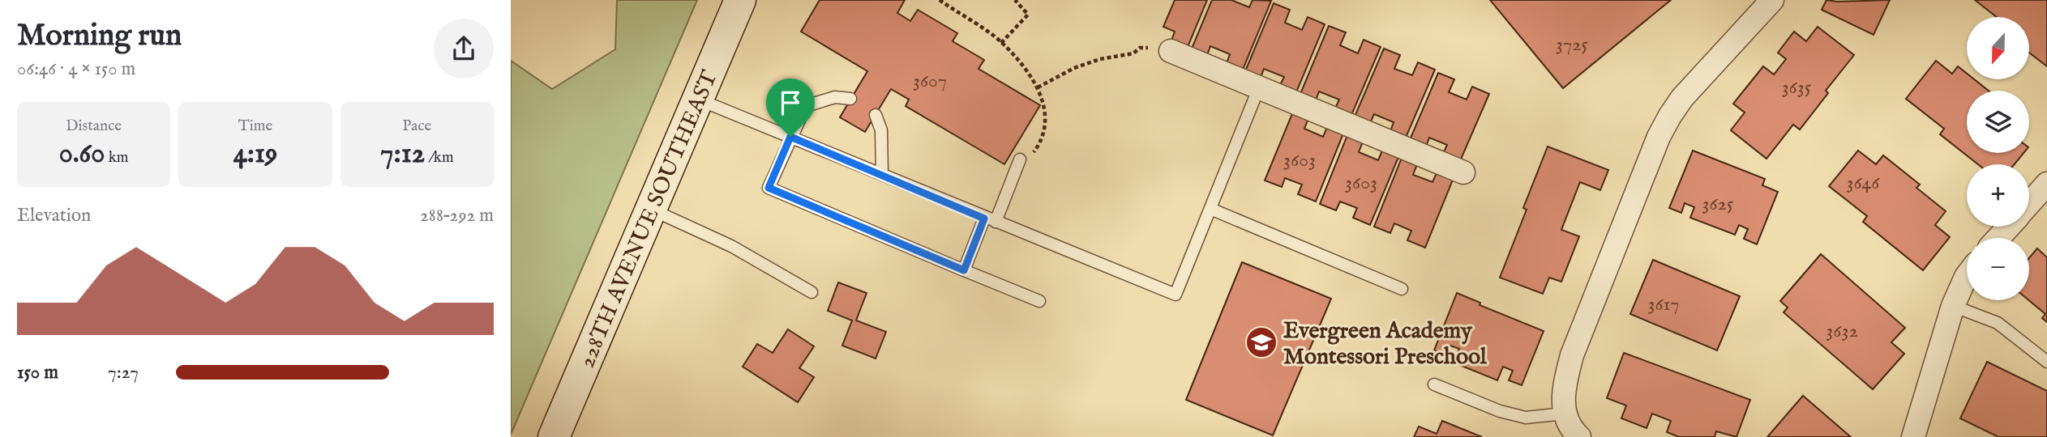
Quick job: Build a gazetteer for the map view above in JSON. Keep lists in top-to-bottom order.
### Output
{
  "streets": {
    "main road": ["228TH AVENUE SOUTHEAST"]
  },
  "places": {
    "school or university": ["Evergreen Academy Montessori Preschool"]
  },
  "house_numbers": [
    "3725",
    "3607",
    "3635",
    "3603",
    "3603",
    "3646",
    "3625",
    "3617",
    "3632"
  ],
  "north": "bottom",
  "page": {
    "heading": ["Morning run", "06:46 · 4 × 150 m"],
    "map_buttons": ["+", "−"],
    "stats": [
      ["Distance", "0.60 km"],
      ["Time", "4:19"],
      ["Pace", "7:12 /km"]
    ],
    "chart": ["Elevation", "288–292 m"],
    "list": [
      {
        "name": "150 m",
        "note": "7:27"
      }
    ]
  }
}
